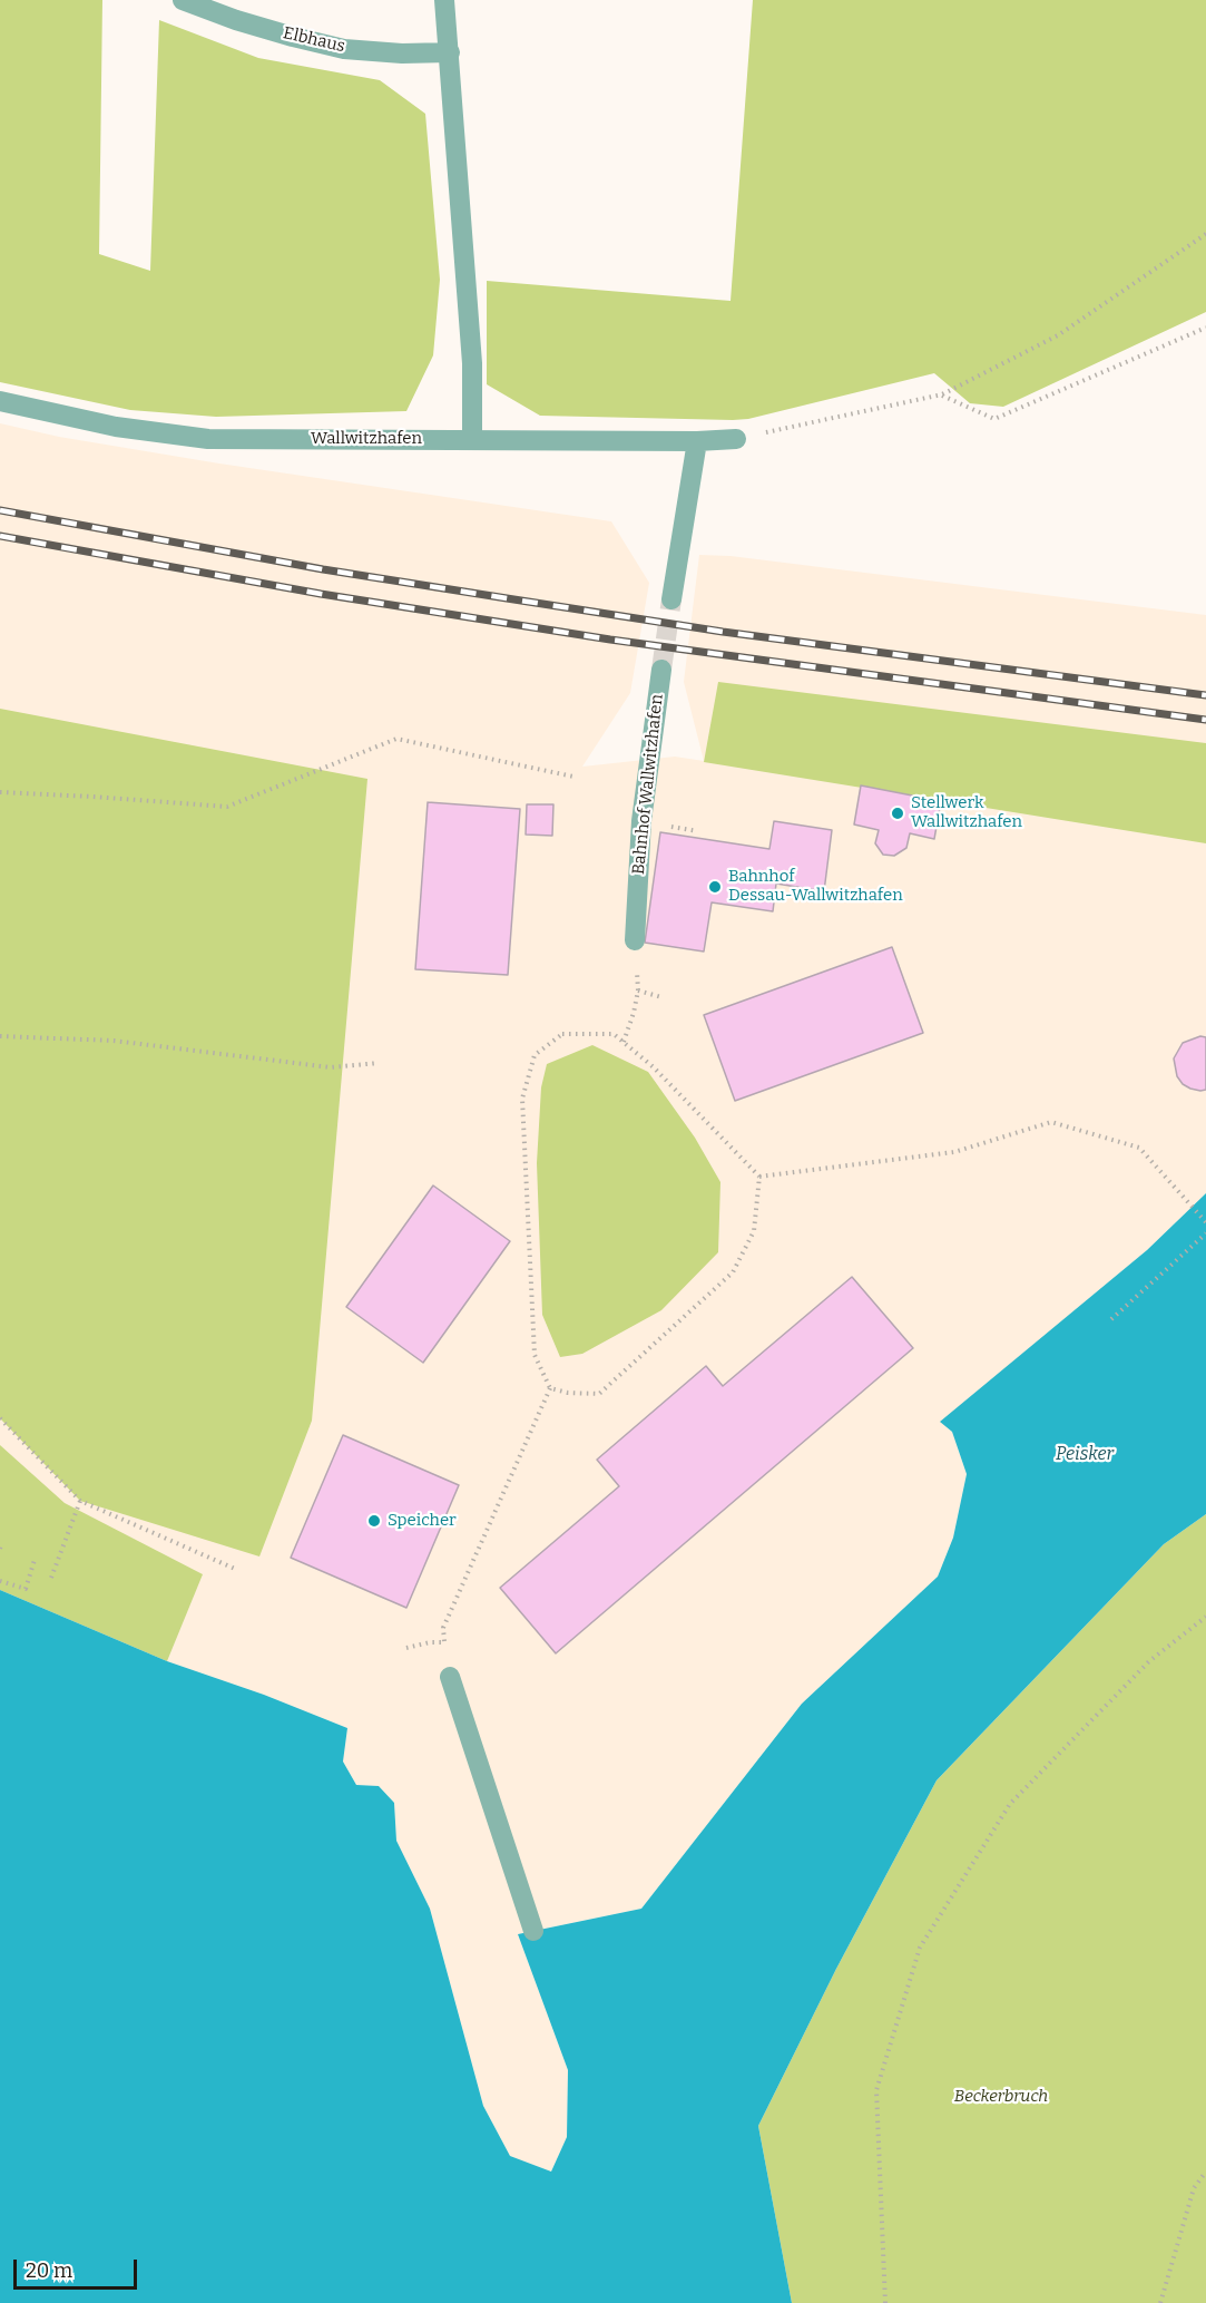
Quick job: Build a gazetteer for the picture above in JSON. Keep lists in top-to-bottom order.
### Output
{
  "streets": {
    "street": ["Elbhaus", "Wallwitzhafen", "Bahnhof Wallwitzhafen"]
  },
  "water": ["Peisker"],
  "parks": ["Beckerbruch"],
  "places": ["Stellwerk Wallwitzhafen", "Bahnhof Dessau-Wallwitzhafen", "Speicher"],
  "scale_bar": "20 m"
}
